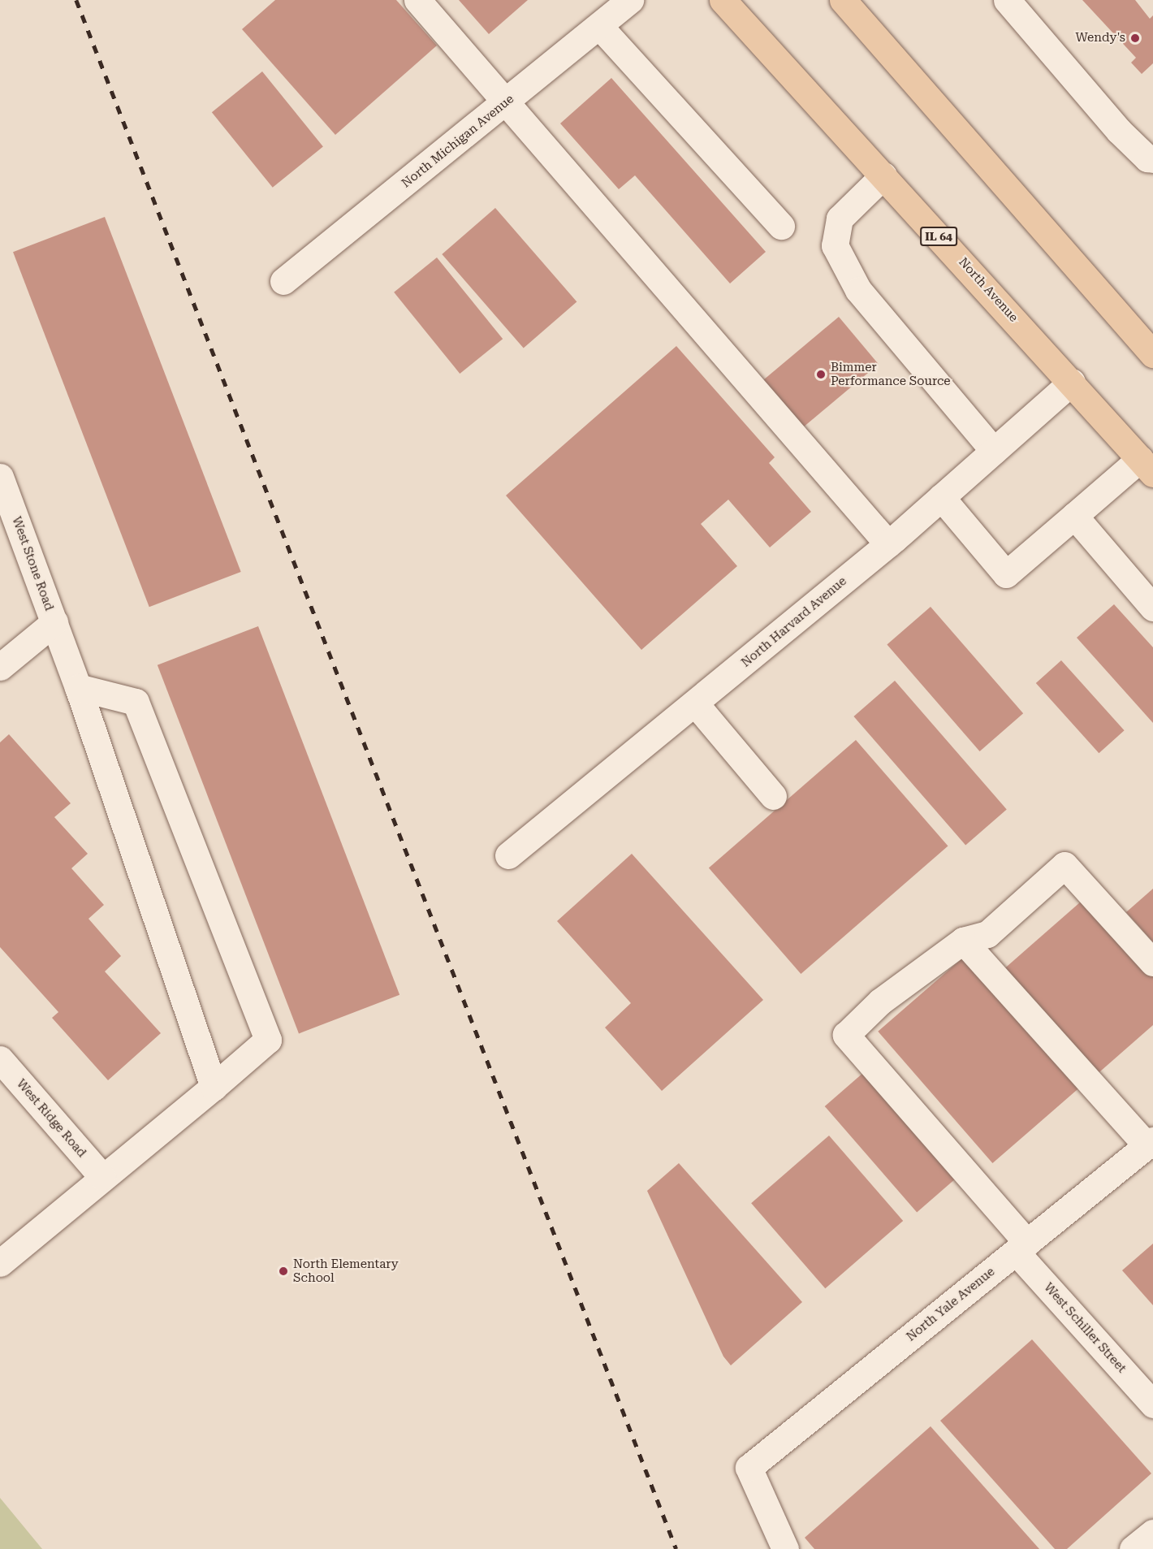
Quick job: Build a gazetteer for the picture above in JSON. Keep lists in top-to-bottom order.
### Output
{
  "streets": {
    "main road": ["IL 64", "North Avenue"],
    "street": [
      "North Michigan Avenue",
      "West Stone Road",
      "North Harvard Avenue",
      "West Ridge Road",
      "North Yale Avenue",
      "West Schiller Street"
    ]
  },
  "crossings": [
    ["North Avenue", "North Harvard Avenue"],
    ["North Yale Avenue", "West Schiller Street"]
  ],
  "places": ["Wendy's", "Bimmer Performance Source", "North Elementary School"]
}
